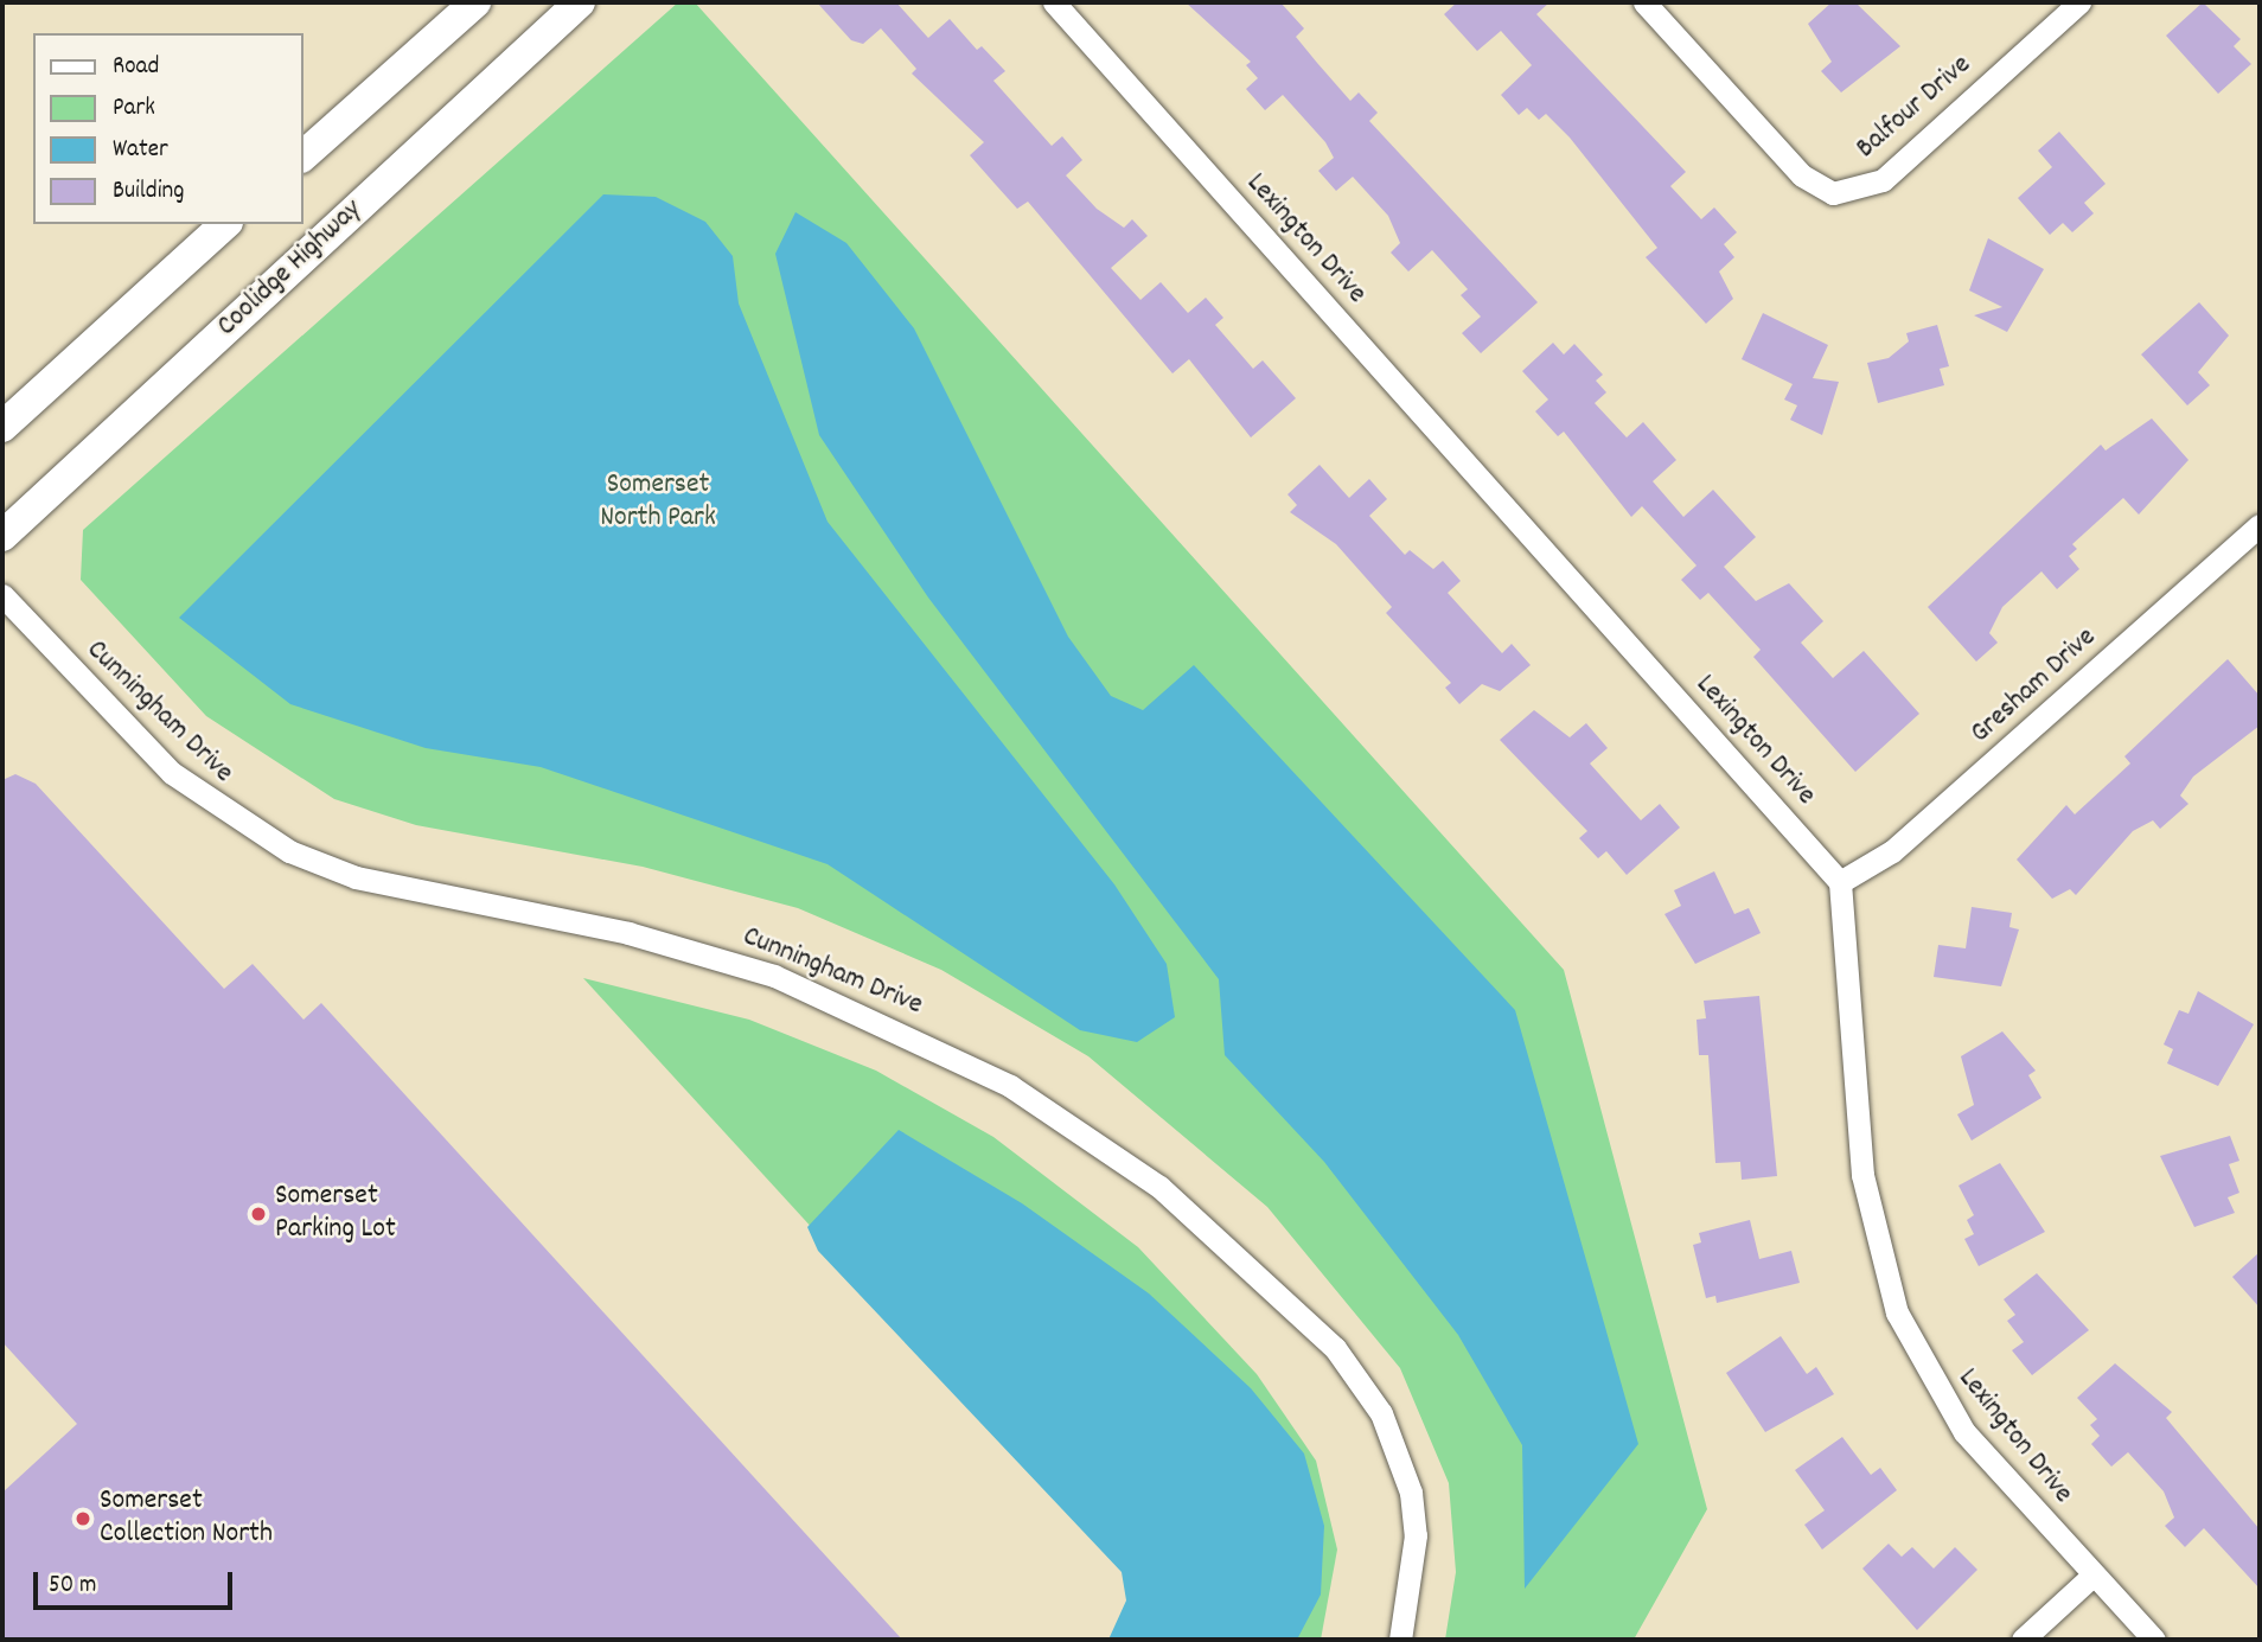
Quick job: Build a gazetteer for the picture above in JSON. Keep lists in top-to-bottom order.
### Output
{
  "streets": {
    "main road": ["Coolidge Highway"],
    "street": [
      "Balfour Drive",
      "Lexington Drive",
      "Gresham Drive",
      "Cunningham Drive"
    ]
  },
  "crossings": [
    ["Lexington Drive", "Gresham Drive"]
  ],
  "parks": ["Somerset North Park"],
  "places": ["Somerset Parking Lot", "Somerset Collection North"],
  "legend": [
    "Road",
    "Park",
    "Water",
    "Building"
  ],
  "scale_bar": "50 m"
}
